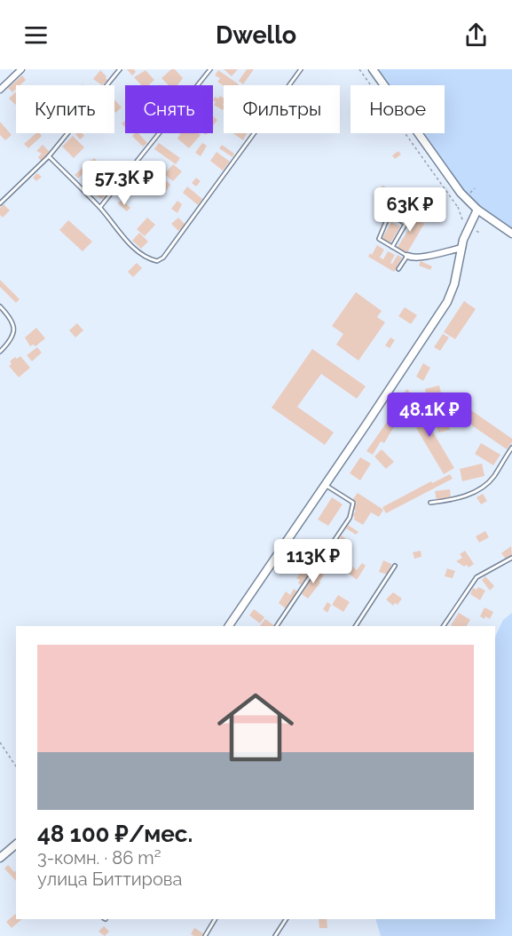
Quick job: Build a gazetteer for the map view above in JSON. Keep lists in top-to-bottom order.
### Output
{
  "page": {
    "header": "Dwello",
    "chip": [
      "Купить",
      "Снять",
      "Фильтры",
      "Новое"
    ],
    "price": [
      "57.3K ₽",
      "63K ₽",
      "48.1K ₽",
      "113K ₽"
    ],
    "list": [
      {
        "name": "48 100 ₽/мес.",
        "note": "3-комн. · 86 m² · улица Биттирова"
      }
    ]
  }
}
